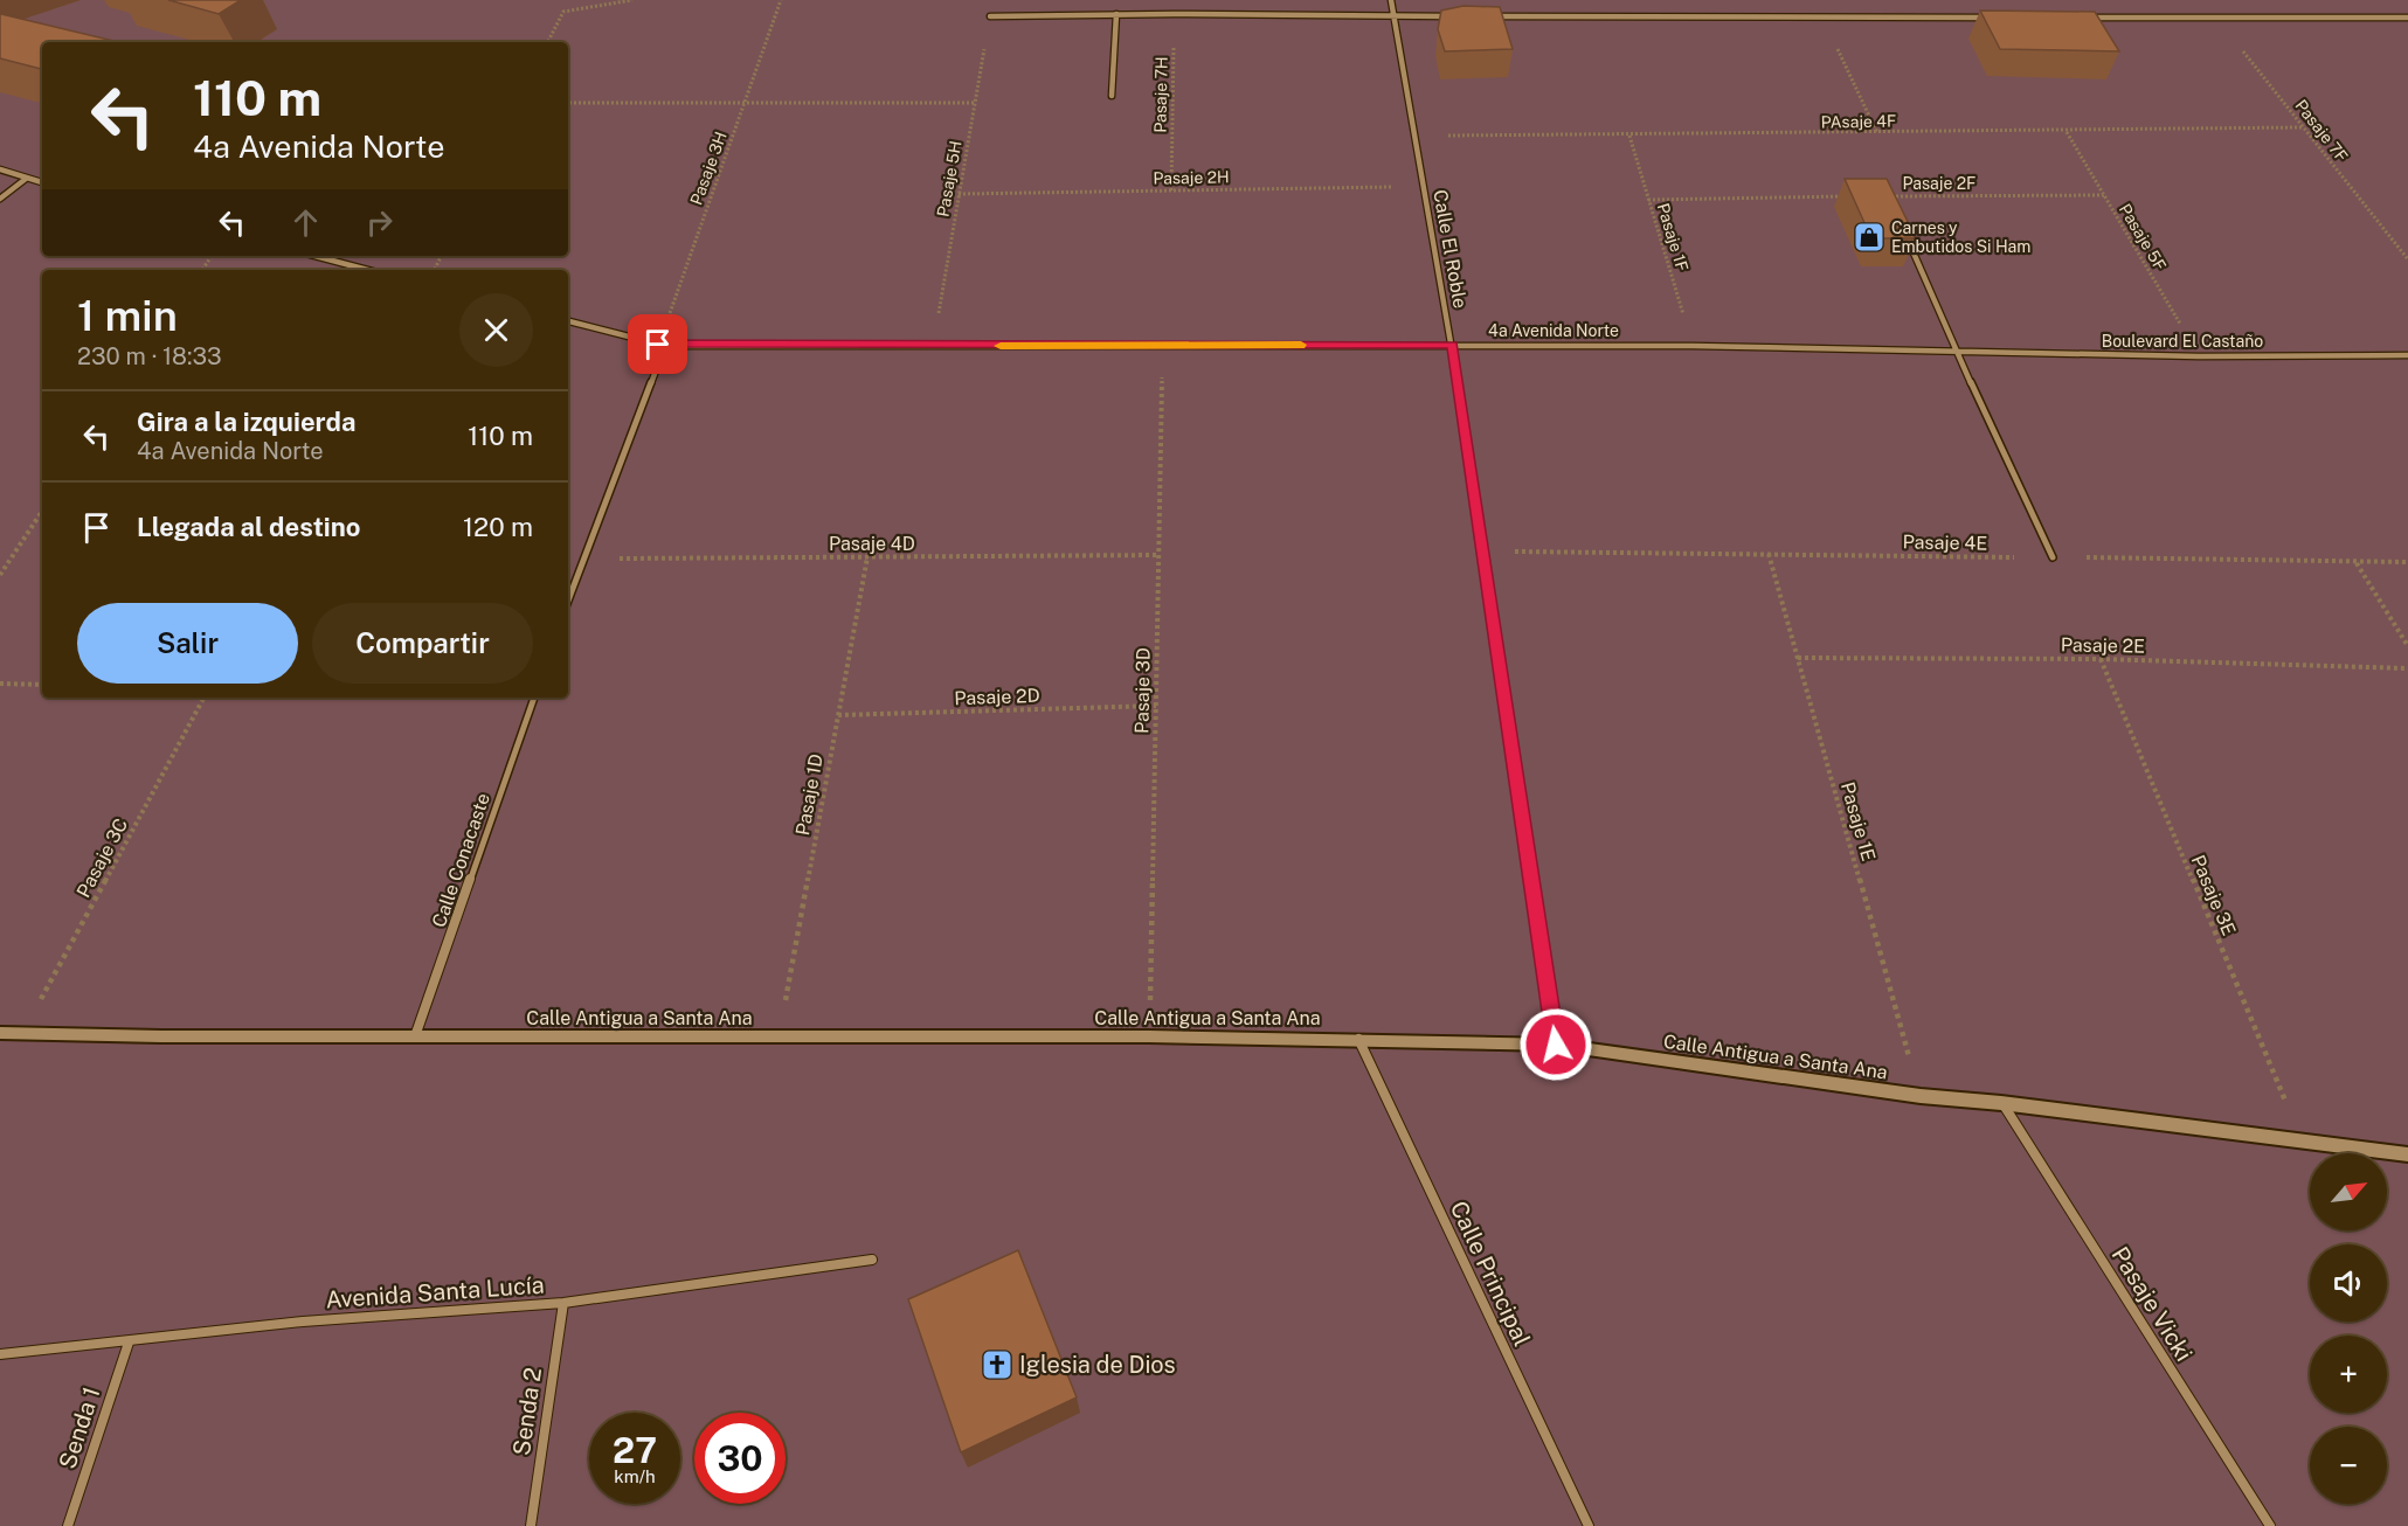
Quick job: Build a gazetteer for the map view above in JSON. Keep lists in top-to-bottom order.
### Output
{
  "streets": {
    "street": [
      "Calle El Roble",
      "4a Avenida Norte",
      "Boulevard El Castaño",
      "Calle Conacaste",
      "Calle Antigua a Santa Ana",
      "Calle Principal",
      "Avenida Santa Lucía",
      "Pasaje Vicki",
      "Senda 2",
      "Senda 1"
    ],
    "path": [
      "Pasaje 7H",
      "PAsaje 4F",
      "Pasaje 7F",
      "Pasaje 3H",
      "Pasaje 2H",
      "Pasaje 5H",
      "Pasaje 2F",
      "Pasaje 1F",
      "Pasaje 5F",
      "Pasaje 4E",
      "Pasaje 4D",
      "Pasaje 2E",
      "Pasaje 3D",
      "Pasaje 2D",
      "Pasaje 1D",
      "Pasaje 1E",
      "Pasaje 3C",
      "Pasaje 3E"
    ]
  },
  "crossings": [
    ["Pasaje 7H", "Pasaje 2H"],
    ["PAsaje 4F", "Pasaje 7F"],
    ["PAsaje 4F", "Pasaje 1F"],
    ["PAsaje 4F", "Pasaje 5F"],
    ["PAsaje 4F", "Calle El Roble"],
    ["Pasaje 3H", "4a Avenida Norte"],
    ["Pasaje 2H", "Pasaje 5H"],
    ["Pasaje 2H", "Calle El Roble"],
    ["Pasaje 5H", "4a Avenida Norte"],
    ["Pasaje 2F", "Pasaje 5F"],
    ["Pasaje 1F", "4a Avenida Norte"],
    ["Pasaje 5F", "Boulevard El Castaño"],
    ["Calle El Roble", "4a Avenida Norte"],
    ["Calle El Roble", "Pasaje 4E"],
    ["Calle El Roble", "Calle Antigua a Santa Ana"],
    ["4a Avenida Norte", "Boulevard El Castaño"],
    ["4a Avenida Norte", "Pasaje 3D"],
    ["Pasaje 4E", "Pasaje 1E"],
    ["Pasaje 4D", "Pasaje 3D"],
    ["Pasaje 4D", "Pasaje 1D"],
    ["Pasaje 2E", "Pasaje 1E"],
    ["Pasaje 2E", "Pasaje 3E"],
    ["Pasaje 3D", "Pasaje 2D"],
    ["Pasaje 3D", "Calle Antigua a Santa Ana"],
    ["Pasaje 2D", "Pasaje 1D"],
    ["Pasaje 1D", "Calle Antigua a Santa Ana"],
    ["Pasaje 1E", "Calle Antigua a Santa Ana"],
    ["Pasaje 3C", "Calle Antigua a Santa Ana"],
    ["Calle Conacaste", "Calle Antigua a Santa Ana"],
    ["Pasaje 3E", "Calle Antigua a Santa Ana"],
    ["Calle Antigua a Santa Ana", "Calle Principal"],
    ["Calle Antigua a Santa Ana", "Pasaje Vicki"],
    ["Avenida Santa Lucía", "Senda 2"],
    ["Avenida Santa Lucía", "Senda 1"]
  ],
  "places": {
    "shop": ["Carnes y Embutidos Si Ham"],
    "church": ["Iglesia de Dios"]
  },
  "north": "top right",
  "page": {
    "turn": ["110 m", "4a Avenida Norte"],
    "heading": ["1 min", "230 m · 18:33"],
    "list": [
      {
        "name": "Gira a la izquierda",
        "note": "4a Avenida Norte",
        "value": "110 m"
      },
      {
        "name": "Llegada al destino",
        "value": "120 m"
      }
    ],
    "buttons": ["Salir", "Compartir"],
    "map_buttons": ["+", "−"],
    "speed": "27 km/h",
    "limit": "30"
  }
}
